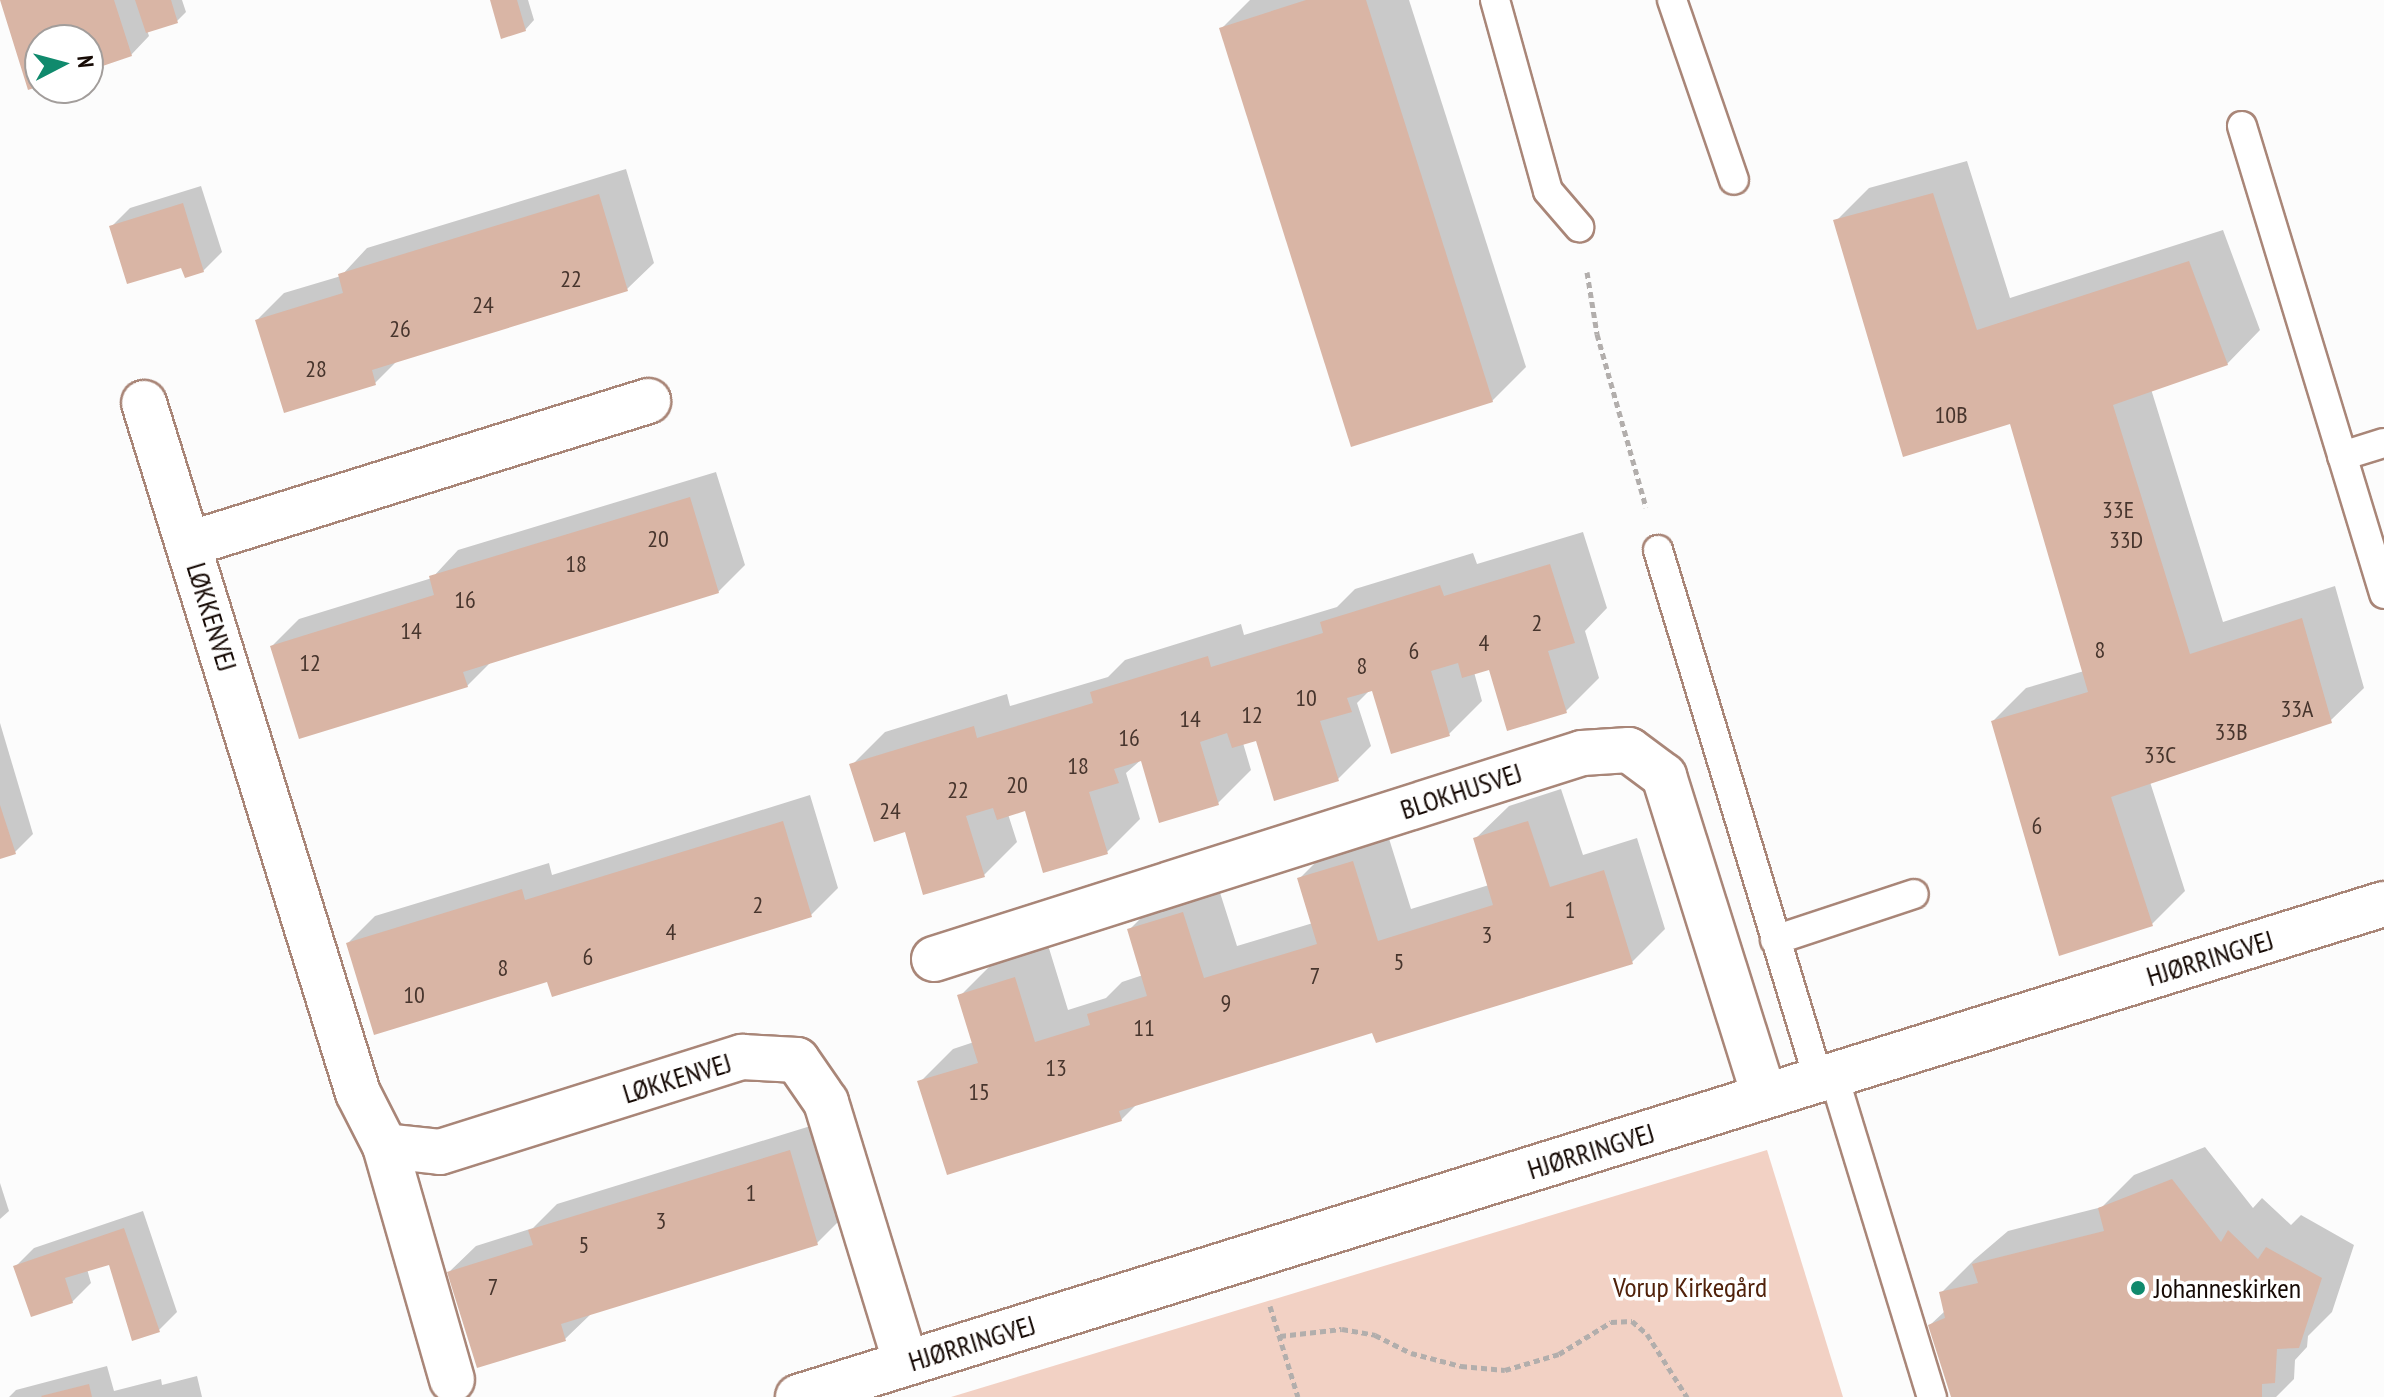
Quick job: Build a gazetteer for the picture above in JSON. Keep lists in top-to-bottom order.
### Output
{
  "streets": {
    "street": ["LØKKENVEJ", "BLOKHUSVEJ", "HJØRRINGVEJ"]
  },
  "crossings": [
    ["LØKKENVEJ", "HJØRRINGVEJ"],
    ["BLOKHUSVEJ", "HJØRRINGVEJ"]
  ],
  "parks": ["Vorup Kirkegård"],
  "places": ["Johanneskirken"],
  "house_numbers": [
    "22",
    "24",
    "26",
    "28",
    "10B",
    "33E",
    "20",
    "33D",
    "18",
    "16",
    "2",
    "14",
    "4",
    "8",
    "6",
    "12",
    "8",
    "10",
    "33A",
    "12",
    "14",
    "33B",
    "16",
    "33C",
    "18",
    "20",
    "22",
    "24",
    "6",
    "2",
    "1",
    "4",
    "3",
    "6",
    "5",
    "8",
    "7",
    "10",
    "9",
    "11",
    "13",
    "15",
    "1",
    "3",
    "5",
    "7"
  ],
  "north": "right"
}
